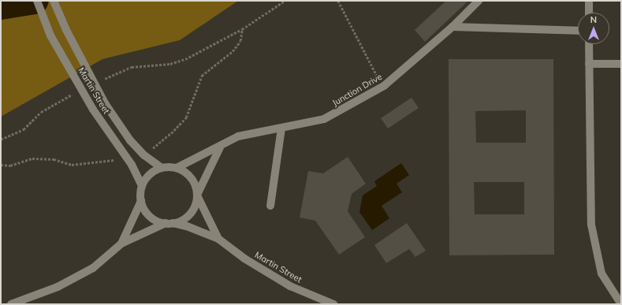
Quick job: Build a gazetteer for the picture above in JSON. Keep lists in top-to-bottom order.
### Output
{
  "streets": {
    "street": ["Junction Drive", "Martin Street"]
  },
  "crossings": [
    ["Junction Drive", "Martin Street"]
  ],
  "north": "top"
}
